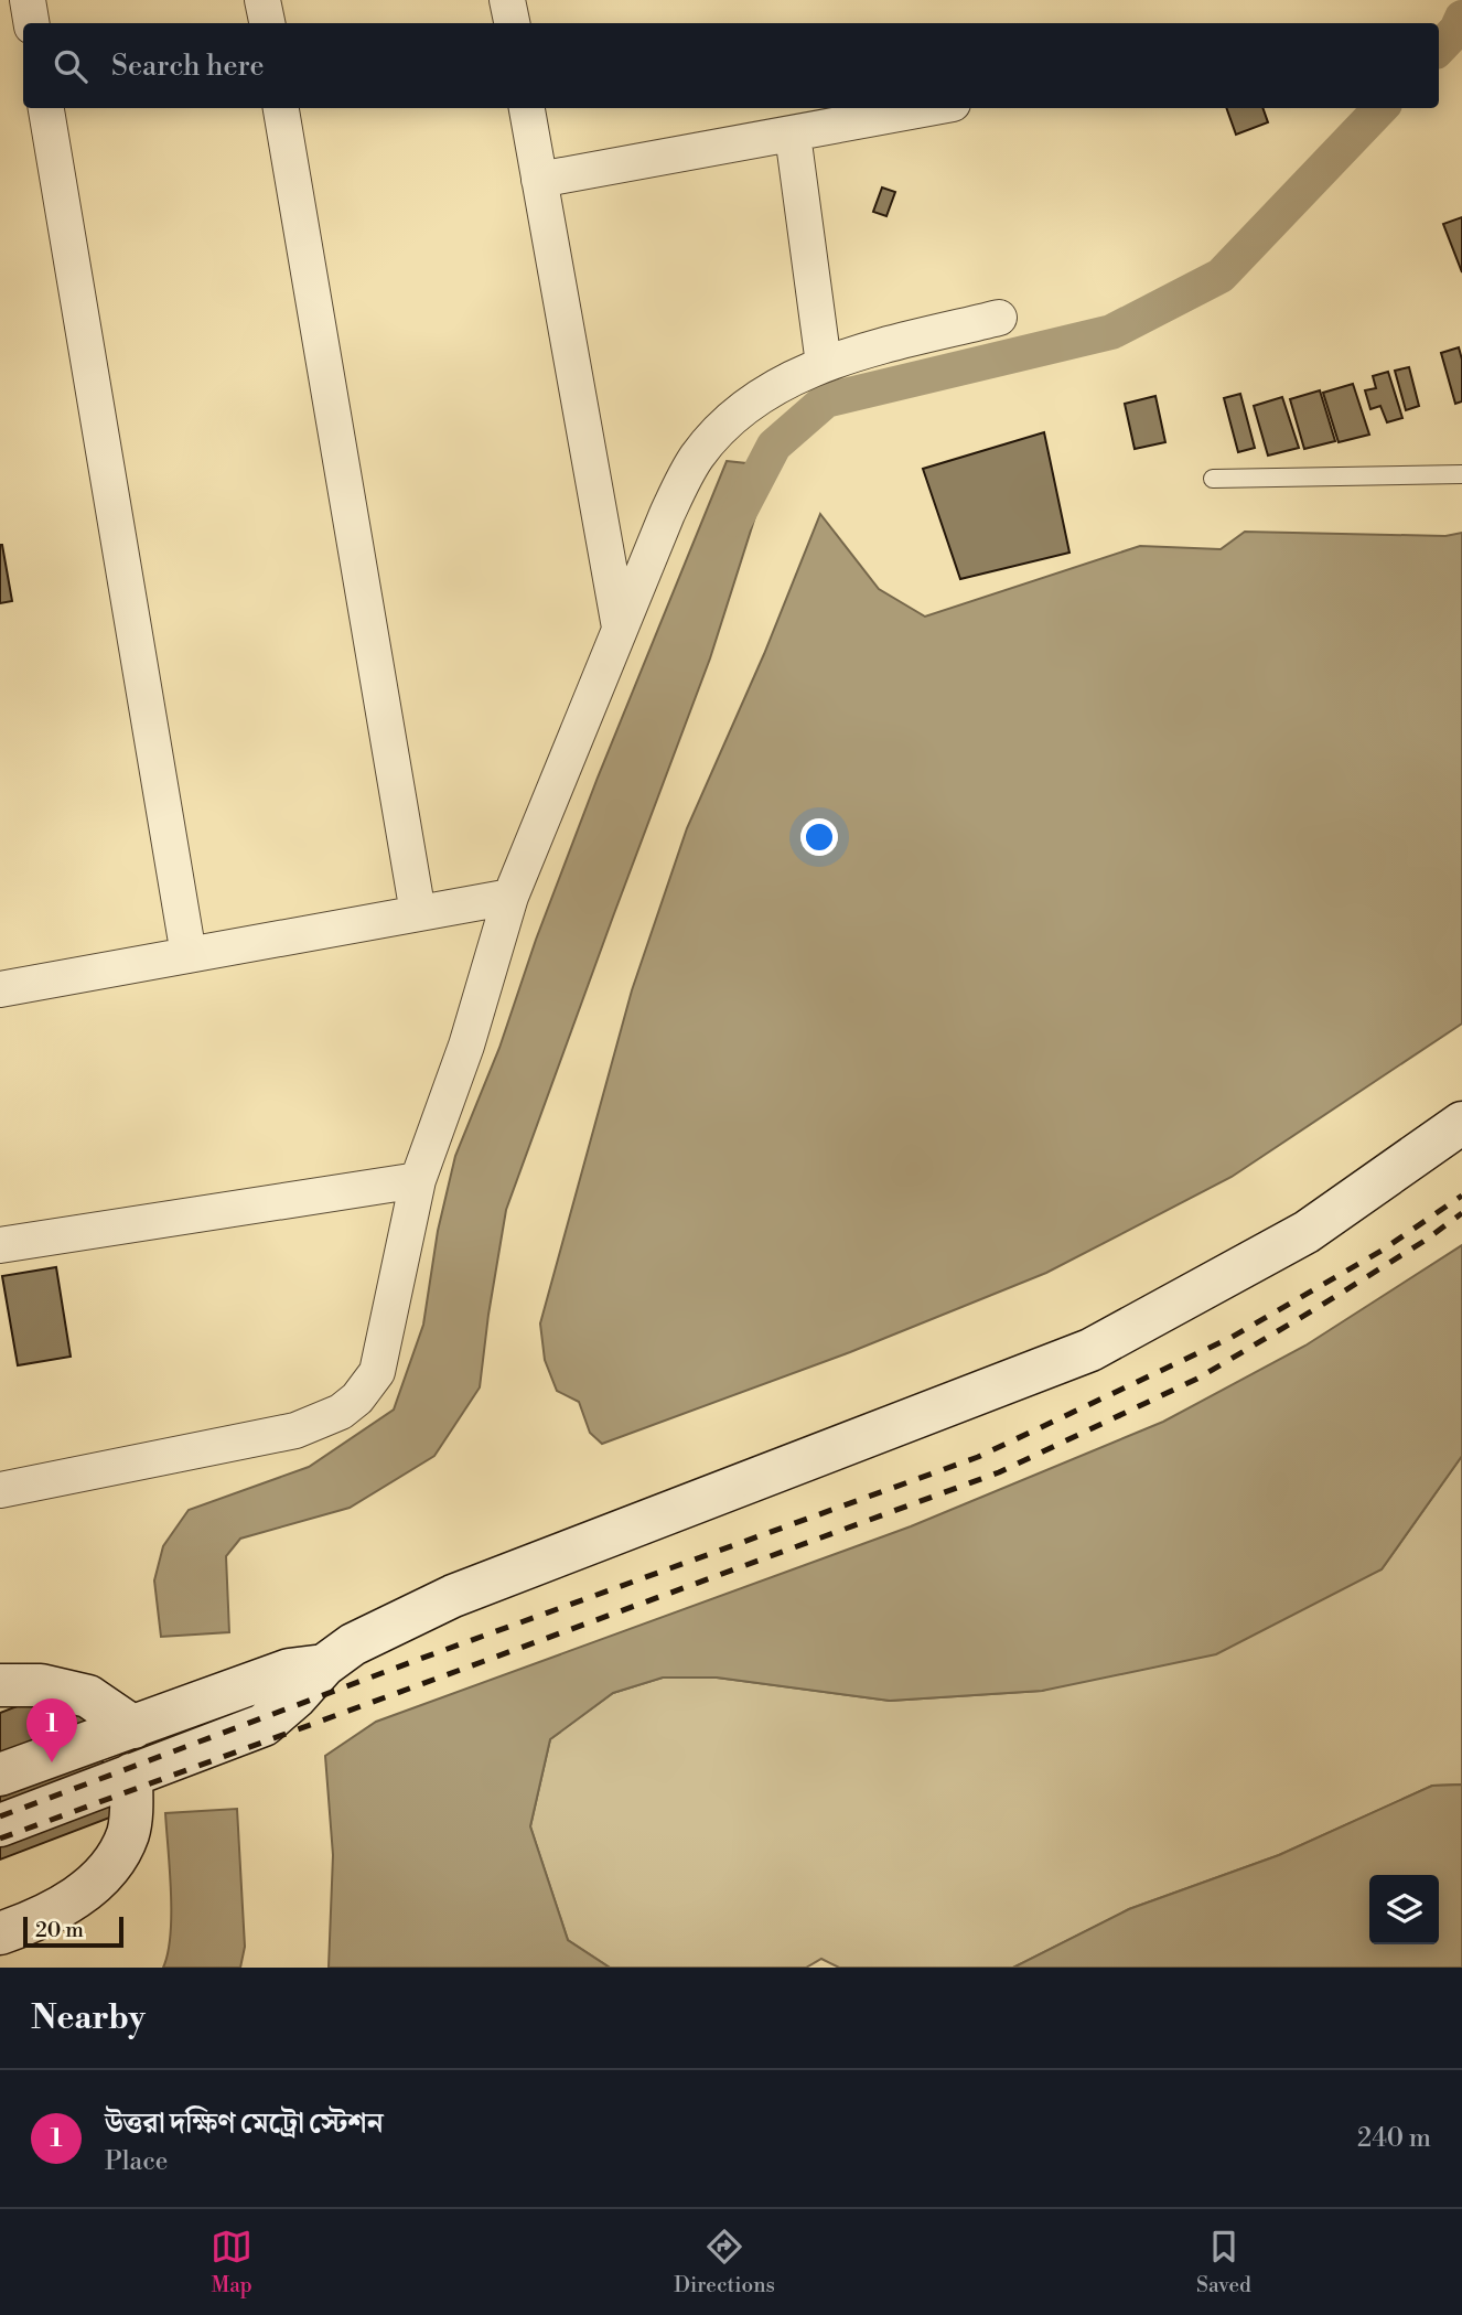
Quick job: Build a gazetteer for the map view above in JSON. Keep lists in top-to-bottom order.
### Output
{
  "scale_bar": "20 m",
  "page": {
    "search": "Search here",
    "pins": "1",
    "scale": "20 m",
    "heading": "Nearby",
    "list": [
      {
        "mark": "1",
        "name": "উত্তরা দক্ষিণ মেট্রো স্টেশন",
        "note": "Place",
        "value": "240 m"
      }
    ],
    "nav": ["Map", "Directions", "Saved"]
  }
}
